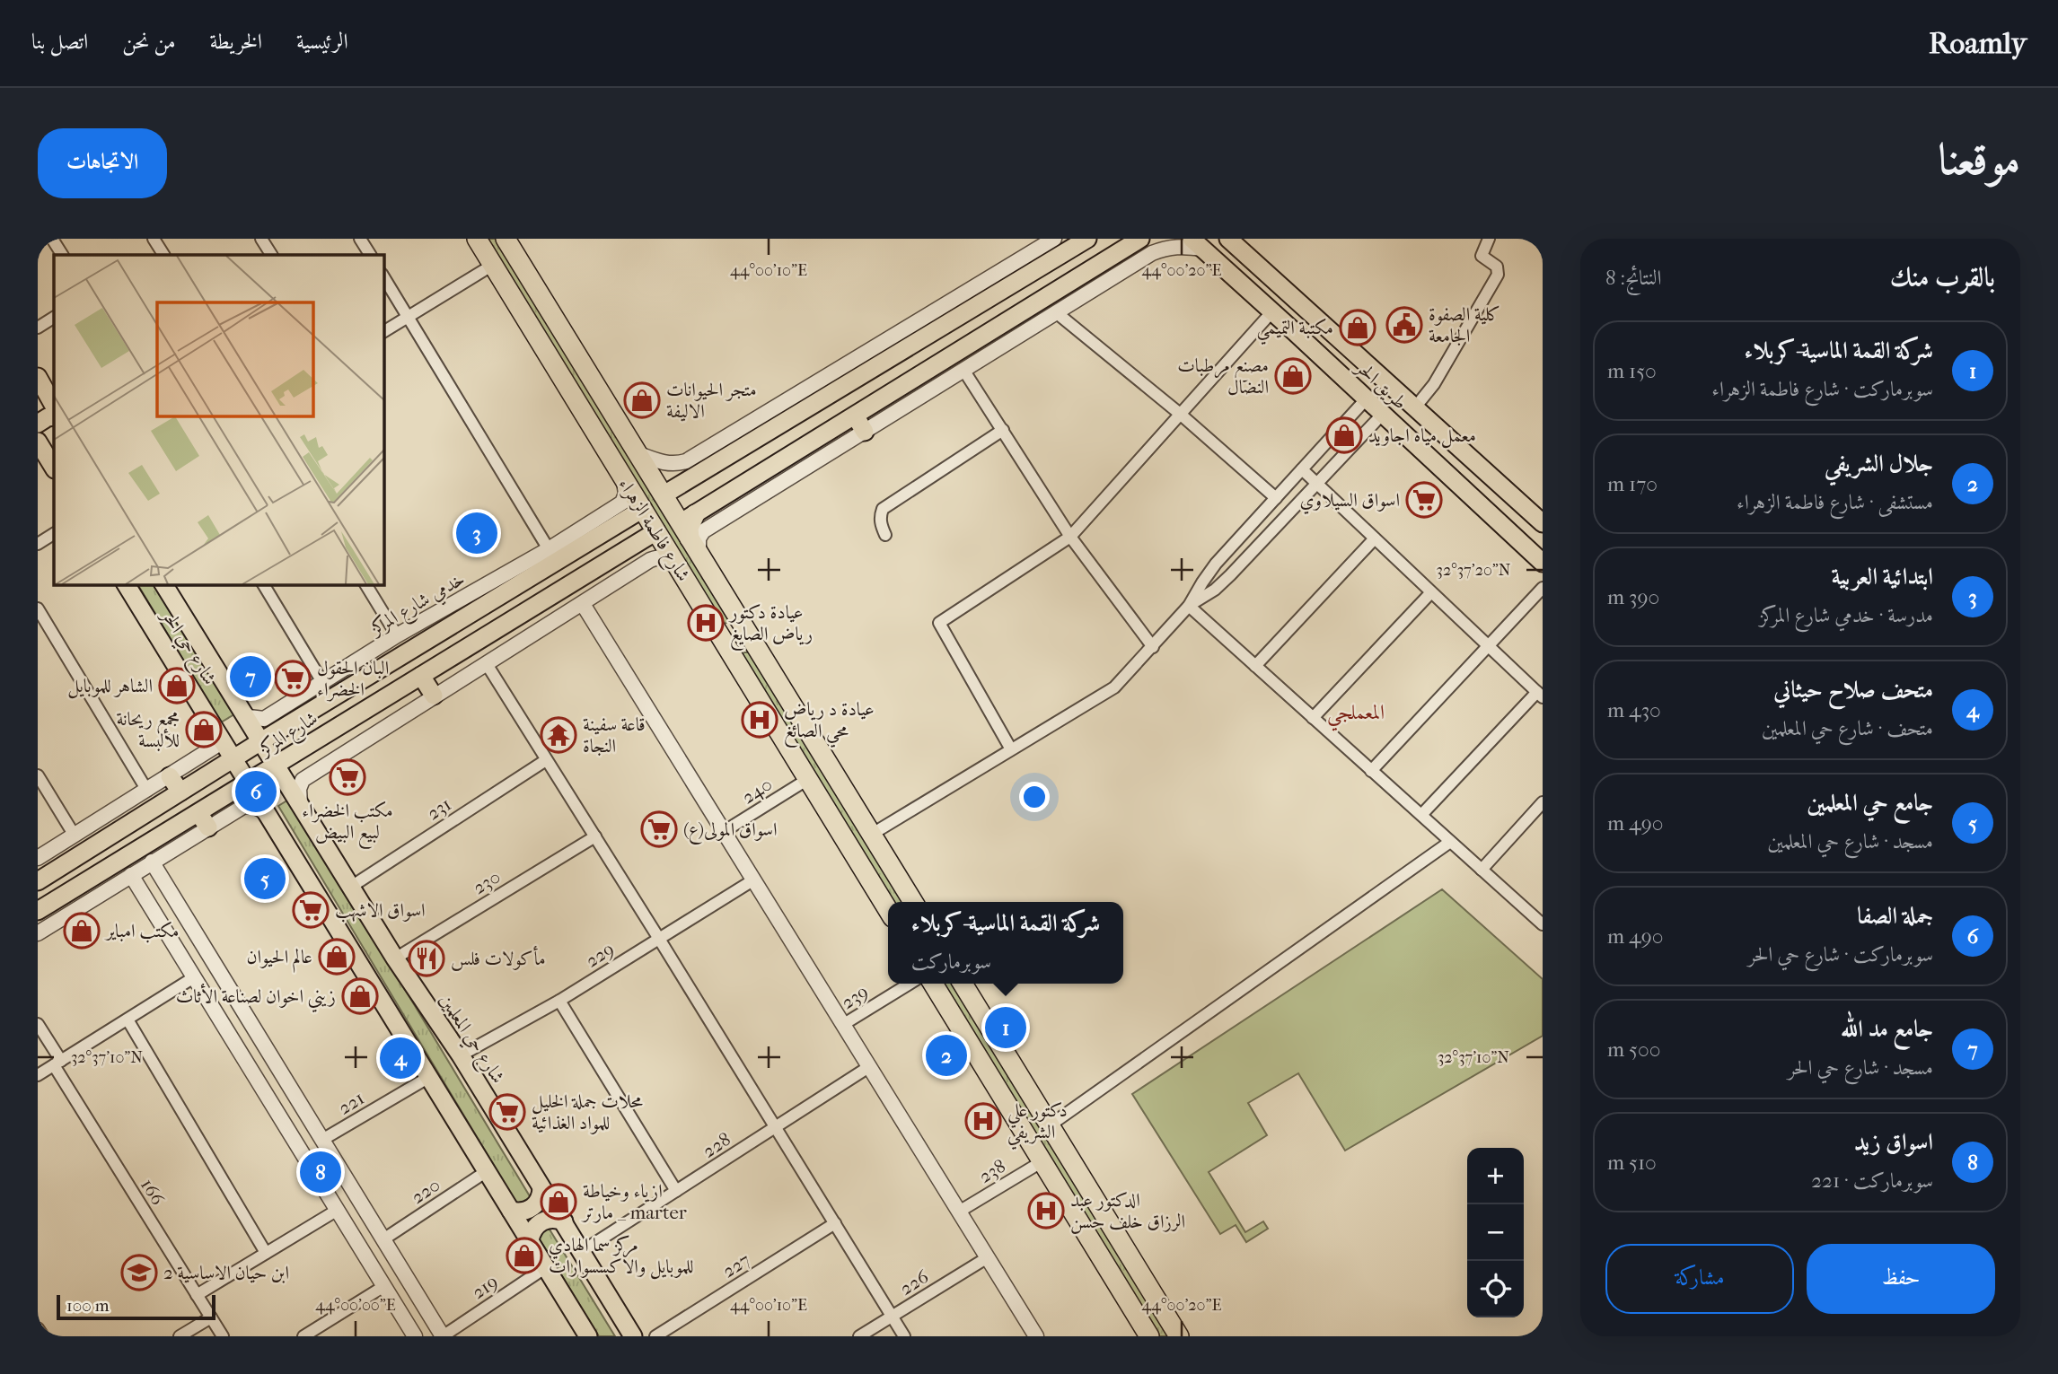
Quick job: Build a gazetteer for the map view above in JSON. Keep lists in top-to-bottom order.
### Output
{
  "streets": {
    "highway": ["شارع فاطمة الزهراء"],
    "main road": [
      "طريق الحر",
      "شارع حي الحر",
      "شارع المركز",
      "شارع حي المعلمين"
    ],
    "street": [
      "خدمي شارع المركز",
      "240",
      "231",
      "230",
      "229",
      "239",
      "221",
      "228",
      "238",
      "220",
      "166",
      "227",
      "226",
      "219"
    ]
  },
  "crossings": [
    ["شارع فاطمة الزهراء", "خدمي شارع المركز"],
    ["شارع فاطمة الزهراء", "شارع المركز"],
    ["شارع فاطمة الزهراء", "240"],
    ["خدمي شارع المركز", "شارع حي الحر"],
    ["شارع حي الحر", "شارع المركز"],
    ["شارع حي الحر", "شارع حي المعلمين"],
    ["شارع المركز", "شارع حي المعلمين"],
    ["231", "شارع حي المعلمين"],
    ["230", "شارع حي المعلمين"],
    ["229", "شارع حي المعلمين"],
    ["شارع حي المعلمين", "228"]
  ],
  "districts": ["المعملجي"],
  "places": {
    "public building": ["كلية الصفوة الجامعة"],
    "shop": [
      "مكتبة التميمي",
      "مصنع مرطبات النضال",
      "متجر الحيوانات الاليفة",
      "معمل مياه اجاويد",
      "الشاهر للموبايل",
      "مجمع ريحانة للألبسة",
      "مكتب امباير",
      "عالم الحيوان",
      "زيني اخوان لصناعة الأثاث",
      "ازياء وخياطة مارتر _ marter",
      "مركز سما الهادي للموبايل والاكسسوارات"
    ],
    "supermarket": [
      "اسواق السيلاوي",
      "البان الحقول الخضراء",
      "مكتب الخضراء لبيع البيض",
      "اسواق المولى(ع)",
      "اسواق الاشهب",
      "محلات جملة الخليل للمواد الغذائية"
    ],
    "hospital": [
      "عيادة دكتور رياض الصايغ",
      "عيادة د رياض محي الصائغ",
      "دكتور علي الشريفي",
      "الدكتور عبد الرزاق خلف حسن"
    ],
    "temple": ["قاعة سفينة النجاة"],
    "restaurant": ["مأكولات فلس"],
    "school or university": ["ابن حيان الاساسية 2"]
  },
  "scale_bar": "100 m",
  "page": {
    "header": "Roamly",
    "nav": [
      "الرئيسية",
      "الخريطة",
      "من نحن",
      "اتصل بنا"
    ],
    "title": "موقعنا",
    "buttons": [
      "الاتجاهات",
      ["حفظ", "مشاركة"]
    ],
    "heading": ["بالقرب منك", "النتائج: 8"],
    "list": [
      {
        "mark": "1",
        "name": "شركة القمة الماسية-كربلاء",
        "note": "سوبرماركت · شارع فاطمة الزهراء",
        "value": "150 m"
      },
      {
        "mark": "2",
        "name": "جلال الشريفي",
        "note": "مستشفى · شارع فاطمة الزهراء",
        "value": "170 m"
      },
      {
        "mark": "3",
        "name": "ابتدائية العربية",
        "note": "مدرسة · خدمي شارع المركز",
        "value": "390 m"
      },
      {
        "mark": "4",
        "name": "متحف صلاح حيثاني",
        "note": "متحف · شارع حي المعلمين",
        "value": "430 m"
      },
      {
        "mark": "5",
        "name": "جامع حي المعلمين",
        "note": "مسجد · شارع حي المعلمين",
        "value": "490 m"
      },
      {
        "mark": "6",
        "name": "جملة الصفا",
        "note": "سوبرماركت · شارع حي الحر",
        "value": "490 m"
      },
      {
        "mark": "7",
        "name": "جامع مد الله",
        "note": "مسجد · شارع حي الحر",
        "value": "500 m"
      },
      {
        "mark": "8",
        "name": "اسواق زيد",
        "note": "سوبرماركت · 221",
        "value": "510 m"
      }
    ],
    "pins": [
      "3",
      "7",
      "6",
      "5",
      "1",
      "2",
      "4",
      "8"
    ],
    "popup": ["شركة القمة الماسية-كربلاء", "سوبرماركت"],
    "map_buttons": ["+", "−"],
    "scale": "100 m"
  },
  "coordinates": [
    "44°00'10\"E",
    "44°00'20\"E",
    "32°37'20\"N",
    "32°37'10\"N",
    "44°00'00\"E"
  ]
}
